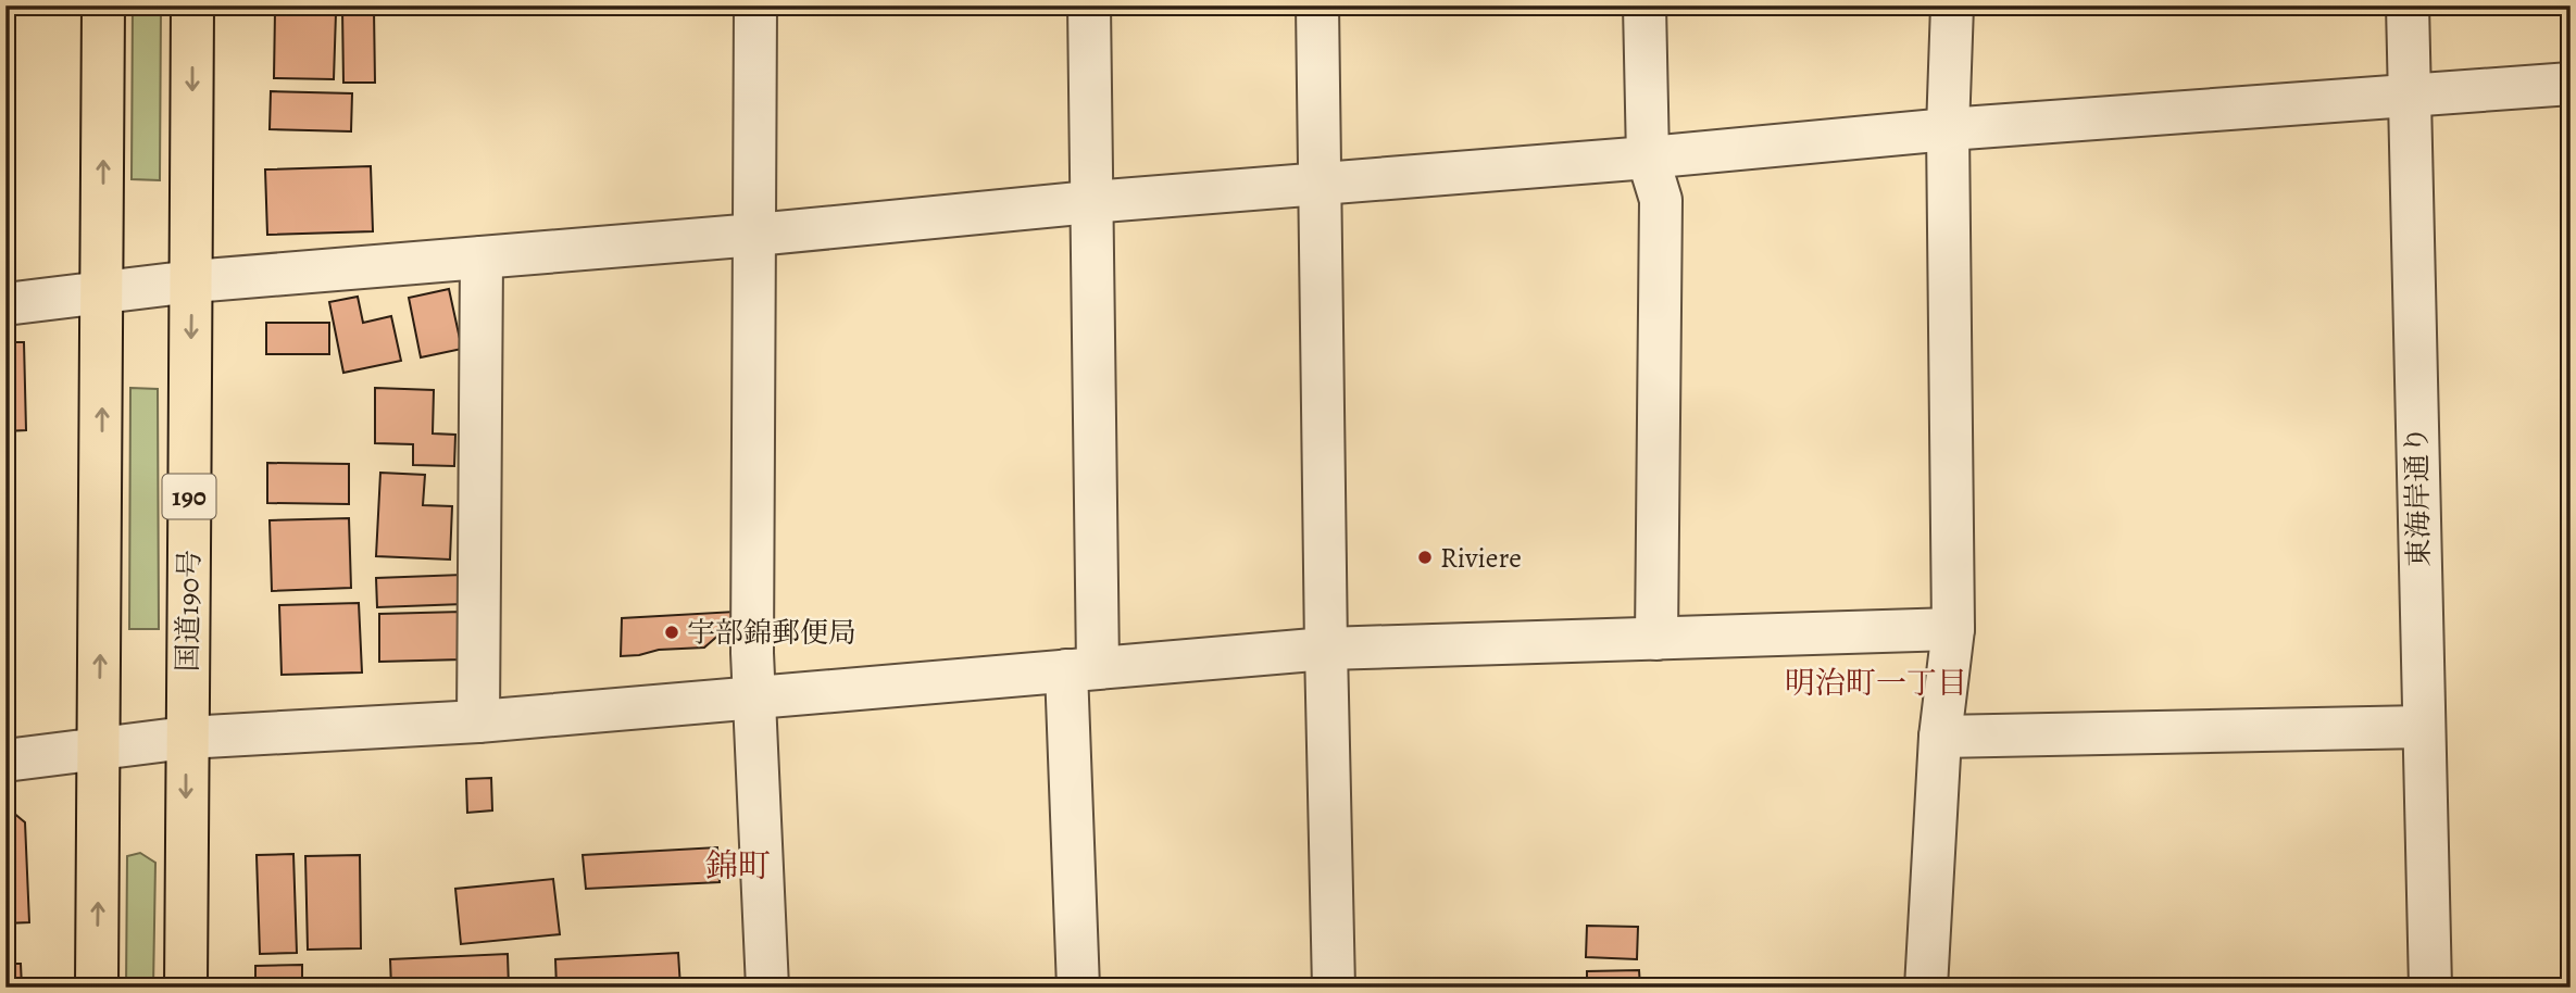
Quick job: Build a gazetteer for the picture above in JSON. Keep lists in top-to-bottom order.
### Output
{
  "streets": {
    "highway": ["190", "国道190号"],
    "street": ["東海岸通り"]
  },
  "districts": ["明治町一丁目", "錦町"],
  "places": ["Riviere", "宇部錦郵便局"]
}
